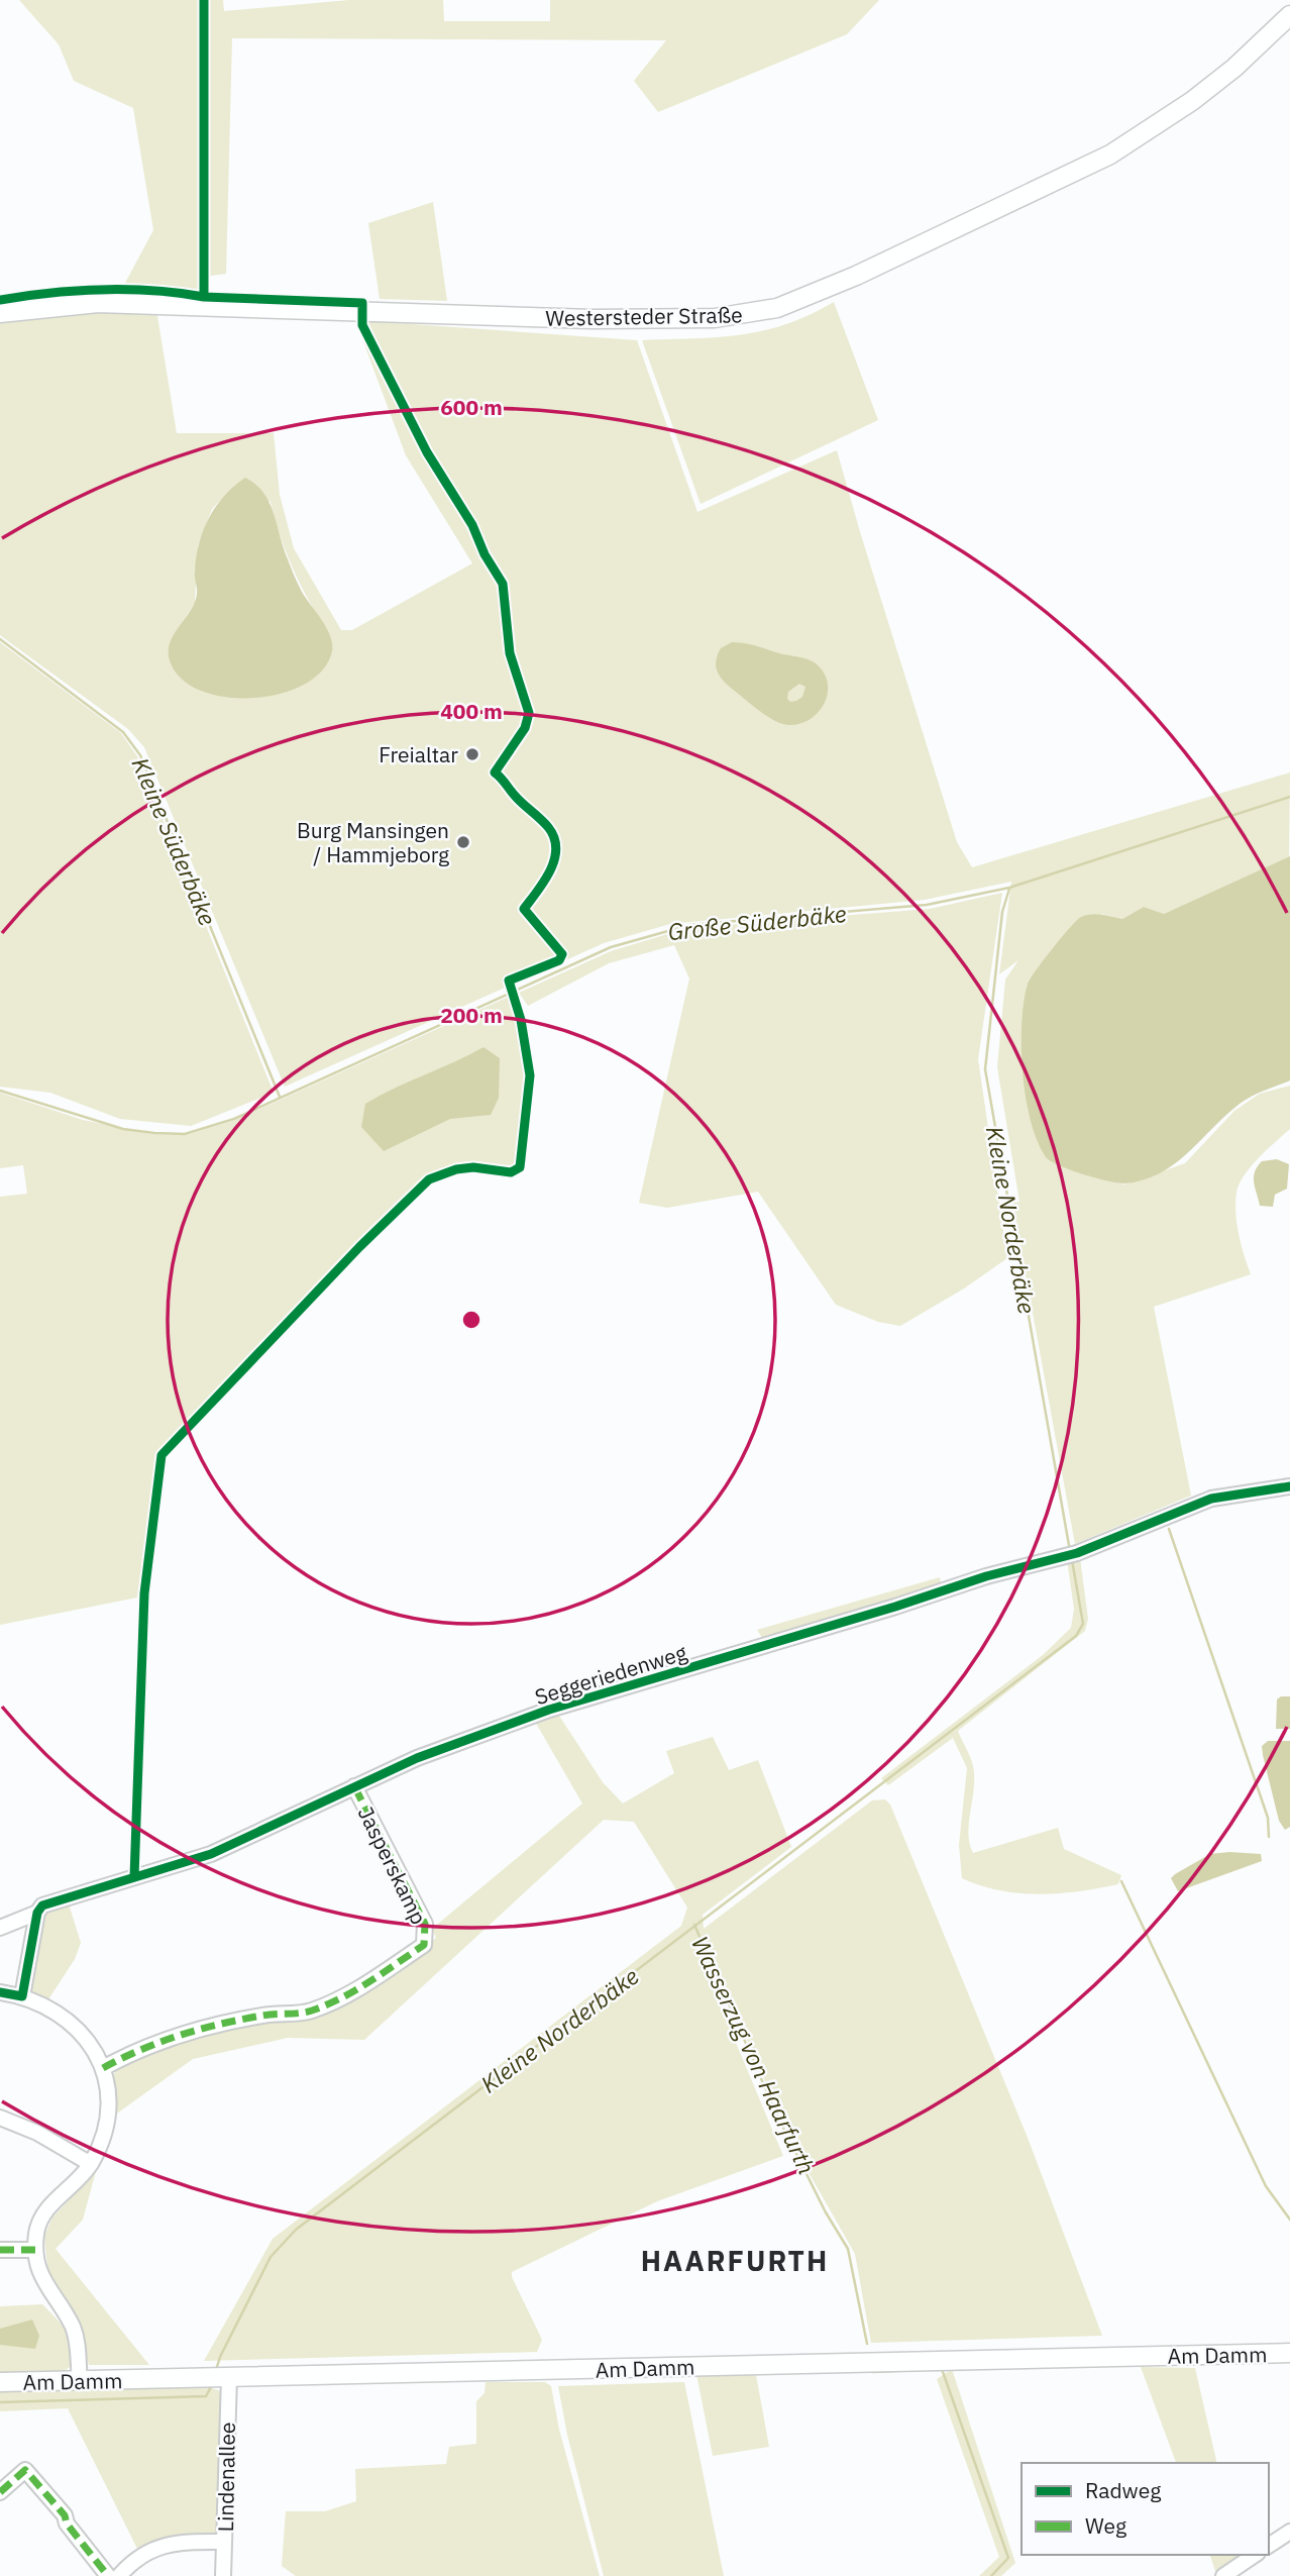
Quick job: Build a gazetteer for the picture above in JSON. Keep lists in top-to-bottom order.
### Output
{
  "streets": {
    "main road": ["Westersteder Straße", "Am Damm"],
    "street": ["Seggeriedenweg", "Jasperskamp", "Lindenallee"]
  },
  "crossings": [
    ["Seggeriedenweg", "Jasperskamp"],
    ["Am Damm", "Lindenallee"]
  ],
  "districts": ["HAARFURTH"],
  "water": [
    "Kleine Süderbäke",
    "Große Süderbäke",
    "Kleine Norderbäke",
    "Wasserzug von Haarfurth"
  ],
  "places": ["Freialtar", "Burg Mansingen / Hammjeborg"],
  "legend": ["Radweg", "Weg"],
  "rings": ["600 m", "400 m", "200 m"]
}
